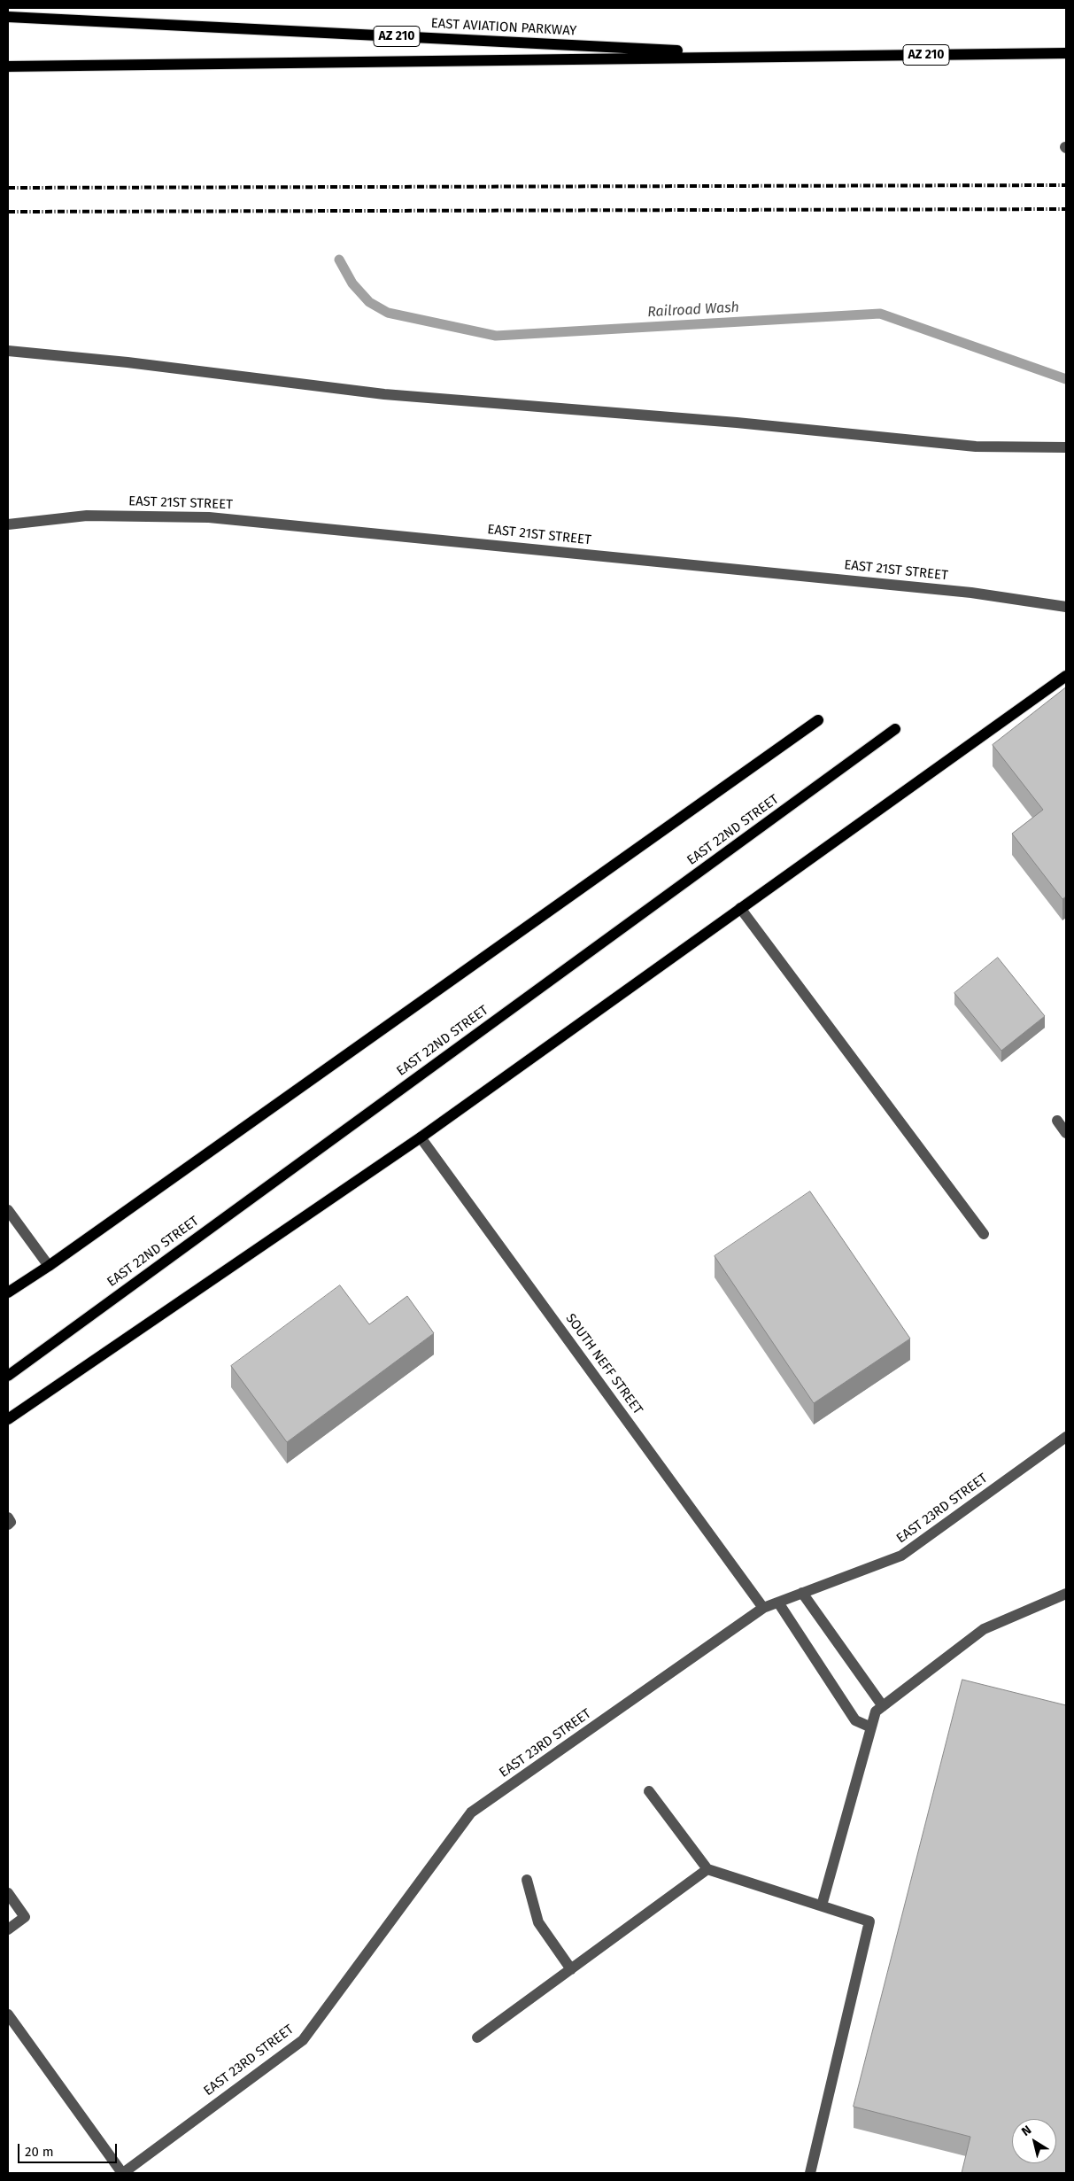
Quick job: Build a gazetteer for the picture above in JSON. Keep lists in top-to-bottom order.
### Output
{
  "streets": {
    "main road": ["EAST AVIATION PARKWAY", "AZ 210", "EAST 22ND STREET"],
    "street": ["EAST 21ST STREET", "SOUTH NEFF STREET", "EAST 23RD STREET"]
  },
  "crossings": [
    ["EAST AVIATION PARKWAY", "AZ 210"],
    ["SOUTH NEFF STREET", "EAST 23RD STREET"]
  ],
  "water": ["Railroad Wash"],
  "scale_bar": "20 m",
  "north": "top left"
}
